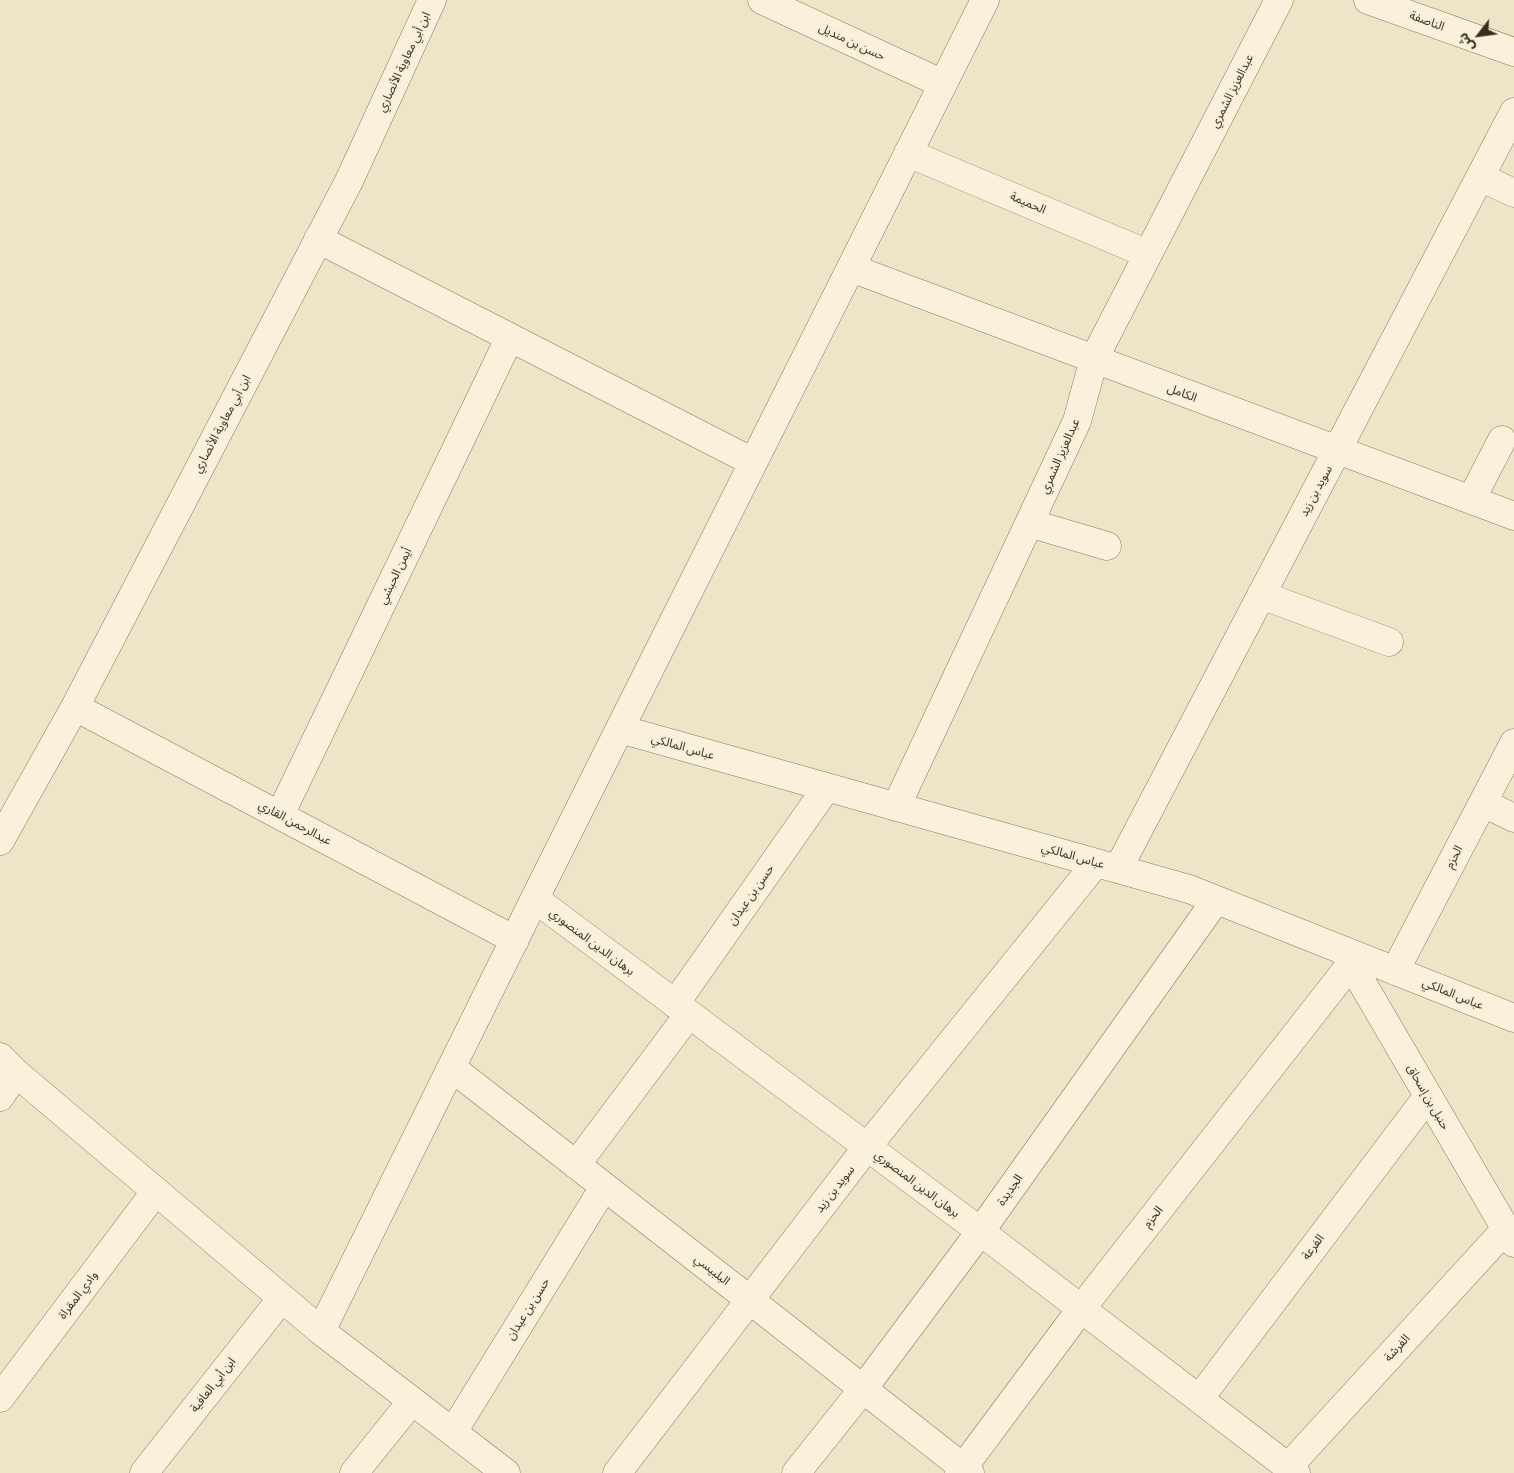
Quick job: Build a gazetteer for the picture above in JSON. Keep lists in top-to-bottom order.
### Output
{
  "streets": {
    "street": [
      "الناصفة",
      "حسن بن منديل",
      "ابن أبي معاوية الأنصاري",
      "عبدالعزيز الشمري",
      "الحميمة",
      "الكامل",
      "سويد بن زيد",
      "أيمن الحبشي",
      "عباس المالكي",
      "عبدالرحمن القاري",
      "الحزم",
      "حسن بن عيدان",
      "برهان الدين المنصوري",
      "حنبل بن إسحاق",
      "الجديدة",
      "الفرعة",
      "البلبيسي",
      "وادي المقراة",
      "الفرشة",
      "ابن أبي العافية"
    ]
  },
  "crossings": [
    ["ابن أبي معاوية الأنصاري", "عبدالرحمن القاري"],
    ["عبدالعزيز الشمري", "الحميمة"],
    ["عبدالعزيز الشمري", "الكامل"],
    ["عبدالعزيز الشمري", "عباس المالكي"],
    ["الكامل", "سويد بن زيد"],
    ["سويد بن زيد", "عباس المالكي"],
    ["سويد بن زيد", "برهان الدين المنصوري"],
    ["سويد بن زيد", "البلبيسي"],
    ["أيمن الحبشي", "عبدالرحمن القاري"],
    ["عباس المالكي", "الحزم"],
    ["عباس المالكي", "حسن بن عيدان"],
    ["عباس المالكي", "حنبل بن إسحاق"],
    ["عباس المالكي", "الجديدة"],
    ["الحزم", "برهان الدين المنصوري"],
    ["الحزم", "حنبل بن إسحاق"],
    ["الحزم", "البلبيسي"],
    ["حسن بن عيدان", "برهان الدين المنصوري"],
    ["حسن بن عيدان", "البلبيسي"],
    ["برهان الدين المنصوري", "الجديدة"],
    ["برهان الدين المنصوري", "الفرعة"],
    ["برهان الدين المنصوري", "الفرشة"],
    ["حنبل بن إسحاق", "الفرعة"],
    ["حنبل بن إسحاق", "الفرشة"],
    ["الجديدة", "البلبيسي"]
  ],
  "north": "bottom left"
}
